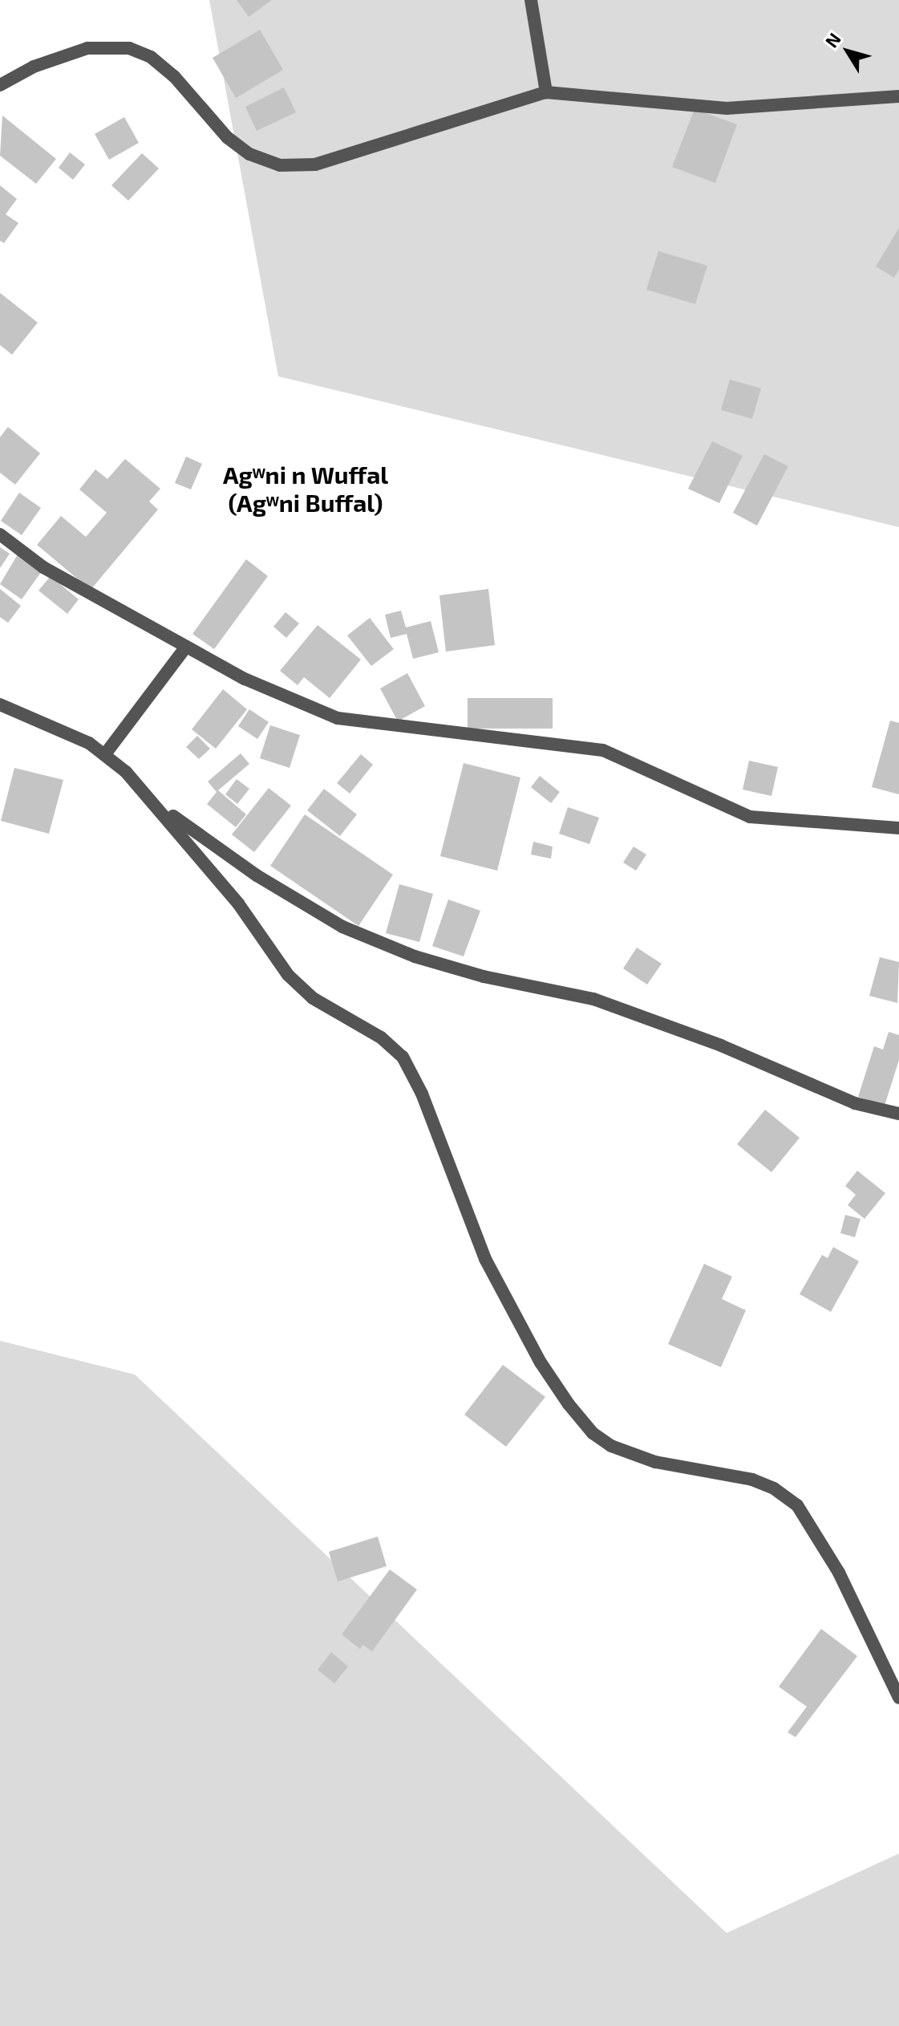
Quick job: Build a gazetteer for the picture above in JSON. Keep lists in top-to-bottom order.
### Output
{
  "districts": ["Agʷni n Wuffal (Agʷni Buffal)"],
  "north": "top left"
}
